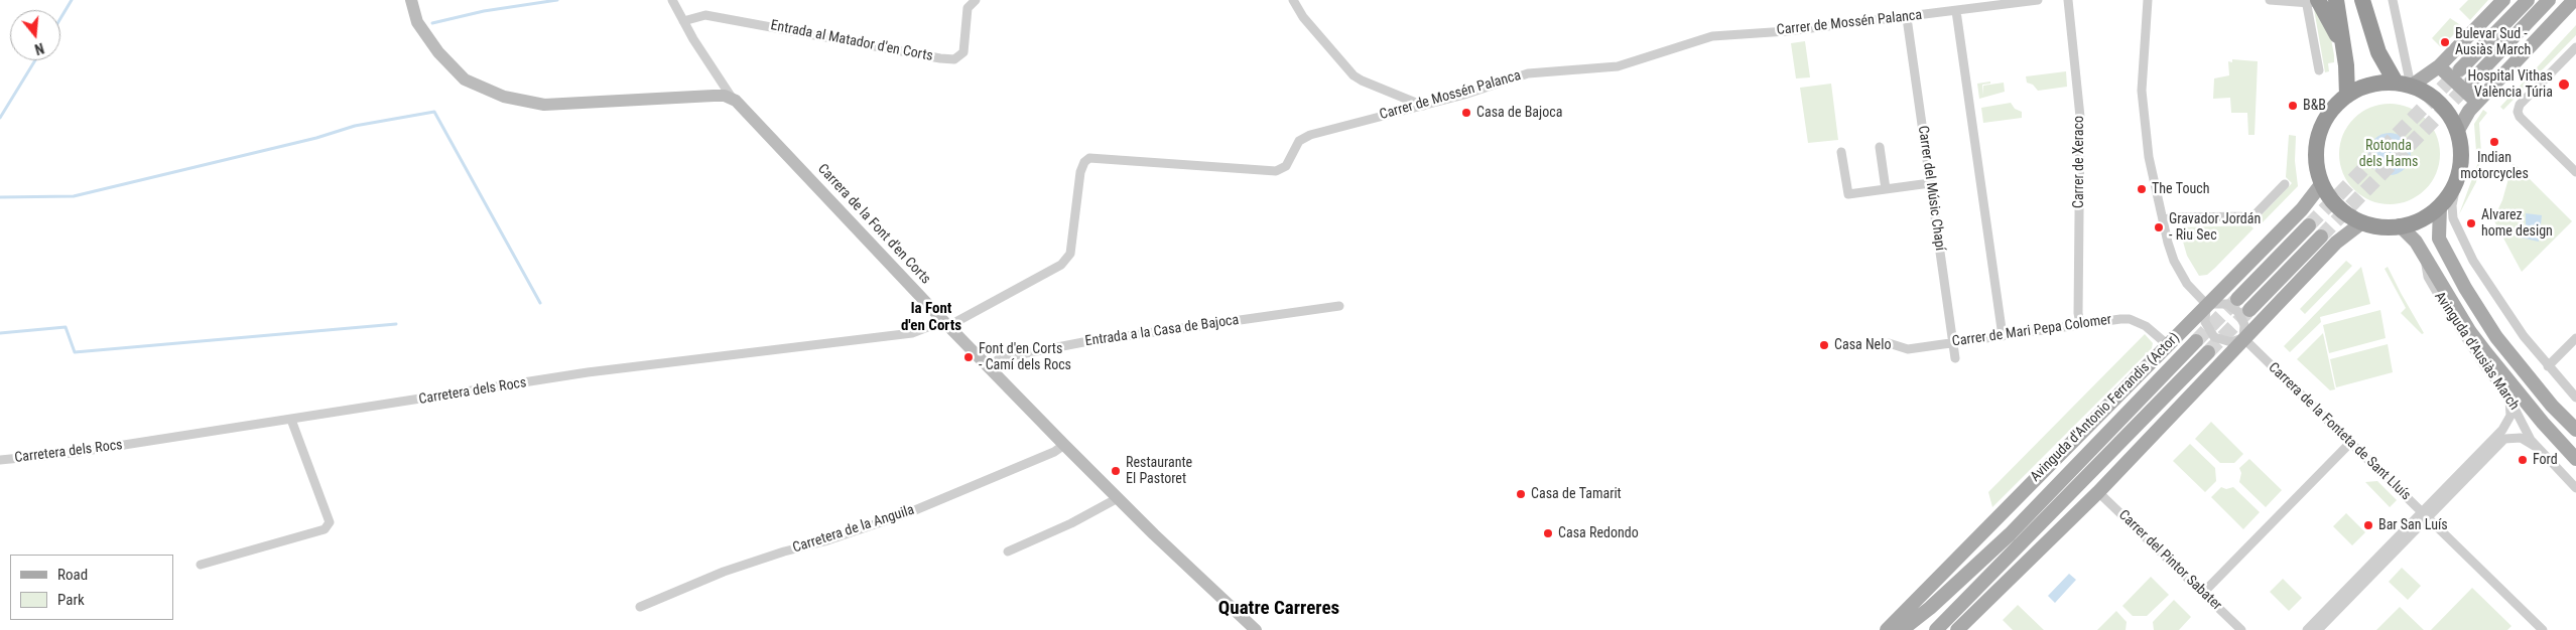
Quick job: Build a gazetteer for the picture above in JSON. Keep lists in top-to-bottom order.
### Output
{
  "streets": {
    "main road": ["Avinguda d'Ausiàs March", "Avinguda d'Antonio Ferrandis (Actor)"],
    "street": [
      "Carrer de Mossén Palanca",
      "Entrada al Matador d'en Corts",
      "Carrer de Xeraco",
      "Carrer del Músic Chapí",
      "Carrera de la Font d'en Corts",
      "Entrada a la Casa de Bajoca",
      "Carrer de Mari Pepa Colomer",
      "Carretera dels Rocs",
      "Carrera de la Fonteta de Sant Lluís",
      "Carretera de la Anguila",
      "Carrer del Pintor Sabater"
    ]
  },
  "crossings": [
    ["Carrer de Mossén Palanca", "Carrer del Músic Chapí"],
    ["Carrer de Mossén Palanca", "Carrera de la Font d'en Corts"],
    ["Carrer de Mossén Palanca", "Carretera dels Rocs"],
    ["Carrer de Xeraco", "Carrer de Mari Pepa Colomer"],
    ["Carrer del Músic Chapí", "Carrer de Mari Pepa Colomer"],
    ["Carrera de la Font d'en Corts", "Entrada a la Casa de Bajoca"],
    ["Carrera de la Font d'en Corts", "Carretera dels Rocs"],
    ["Carrera de la Font d'en Corts", "Carretera de la Anguila"],
    ["Carrer de Mari Pepa Colomer", "Avinguda d'Antonio Ferrandis (Actor)"],
    ["Avinguda d'Ausiàs March", "Avinguda d'Antonio Ferrandis (Actor)"],
    ["Avinguda d'Antonio Ferrandis (Actor)", "Carrera de la Fonteta de Sant Lluís"]
  ],
  "districts": ["la Font d'en Corts", "Quatre Carreres"],
  "parks": ["Rotonda dels Hams"],
  "places": [
    "Bulevar Sud - Ausiàs March",
    "Hospital Vithas València Túria",
    "B&B",
    "Casa de Bajoca",
    "Indian motorcycles",
    "The Touch",
    "Alvarez home design",
    "Gravador Jordán - Riu Sec",
    "Casa Nelo",
    "Font d'en Corts - Camí dels Rocs",
    "Ford",
    "Restaurante El Pastoret",
    "Casa de Tamarit",
    "Bar San Luís",
    "Casa Redondo"
  ],
  "legend": ["Road", "Park"],
  "north": "bottom"
}
